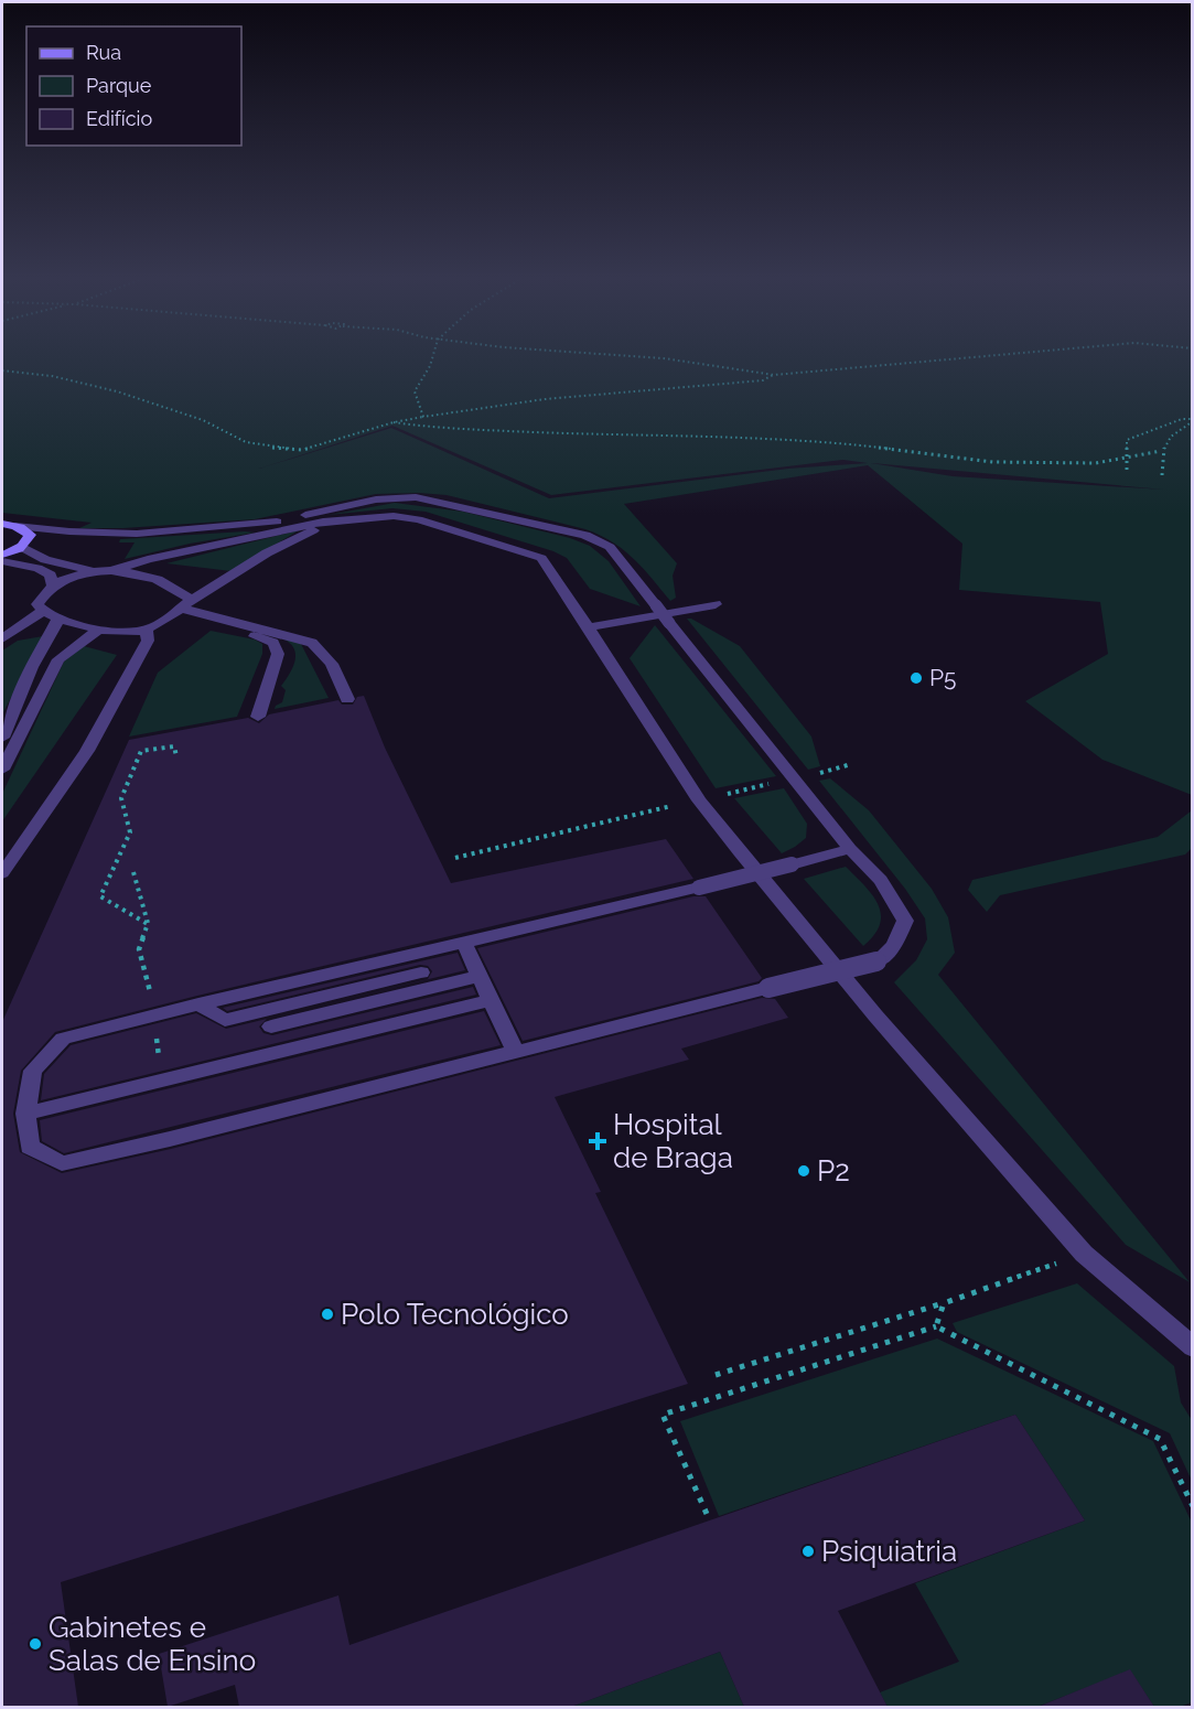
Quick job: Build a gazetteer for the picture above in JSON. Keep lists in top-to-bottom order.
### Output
{
  "places": {
    "other": [
      "P5",
      "P2",
      "Polo Tecnológico",
      "Psiquiatria",
      "Gabinetes e Salas de Ensino"
    ],
    "health": ["Hospital de Braga"]
  },
  "legend": ["Rua", "Parque", "Edifício"]
}
